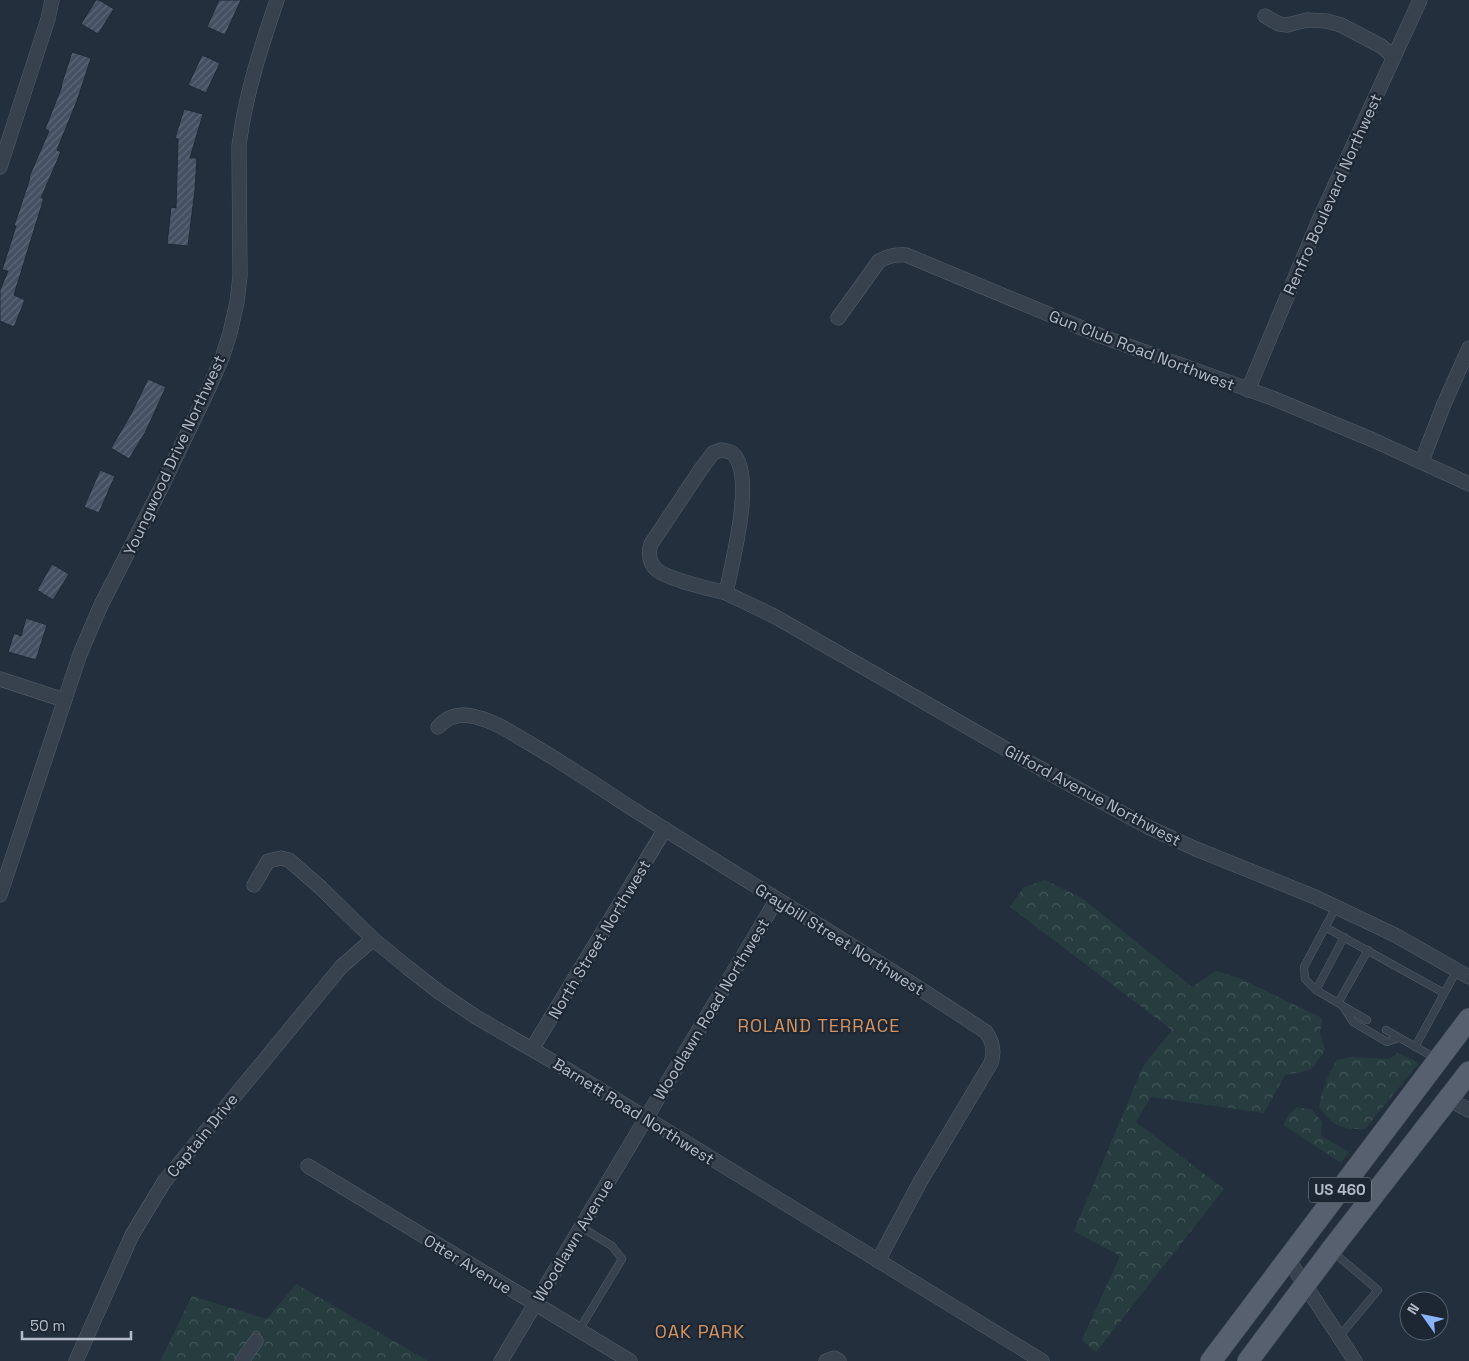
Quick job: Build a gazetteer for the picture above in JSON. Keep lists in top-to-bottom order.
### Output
{
  "streets": {
    "main road": ["US 460"],
    "street": [
      "Renfro Boulevard Northwest",
      "Gun Club Road Northwest",
      "Youngwood Drive Northwest",
      "Gilford Avenue Northwest",
      "North Street Northwest",
      "Graybill Street Northwest",
      "Woodlawn Road Northwest",
      "Barnett Road Northwest",
      "Captain Drive",
      "Woodlawn Avenue",
      "Otter Avenue"
    ]
  },
  "crossings": [
    ["Renfro Boulevard Northwest", "Gun Club Road Northwest"],
    ["North Street Northwest", "Graybill Street Northwest"],
    ["North Street Northwest", "Barnett Road Northwest"],
    ["Graybill Street Northwest", "Woodlawn Road Northwest"],
    ["Graybill Street Northwest", "Barnett Road Northwest"],
    ["Woodlawn Road Northwest", "Barnett Road Northwest"],
    ["Woodlawn Road Northwest", "Woodlawn Avenue"],
    ["Barnett Road Northwest", "Captain Drive"],
    ["Barnett Road Northwest", "Woodlawn Avenue"],
    ["Woodlawn Avenue", "Otter Avenue"]
  ],
  "districts": ["ROLAND TERRACE", "OAK PARK"],
  "scale_bar": "50 m",
  "north": "top left"
}
